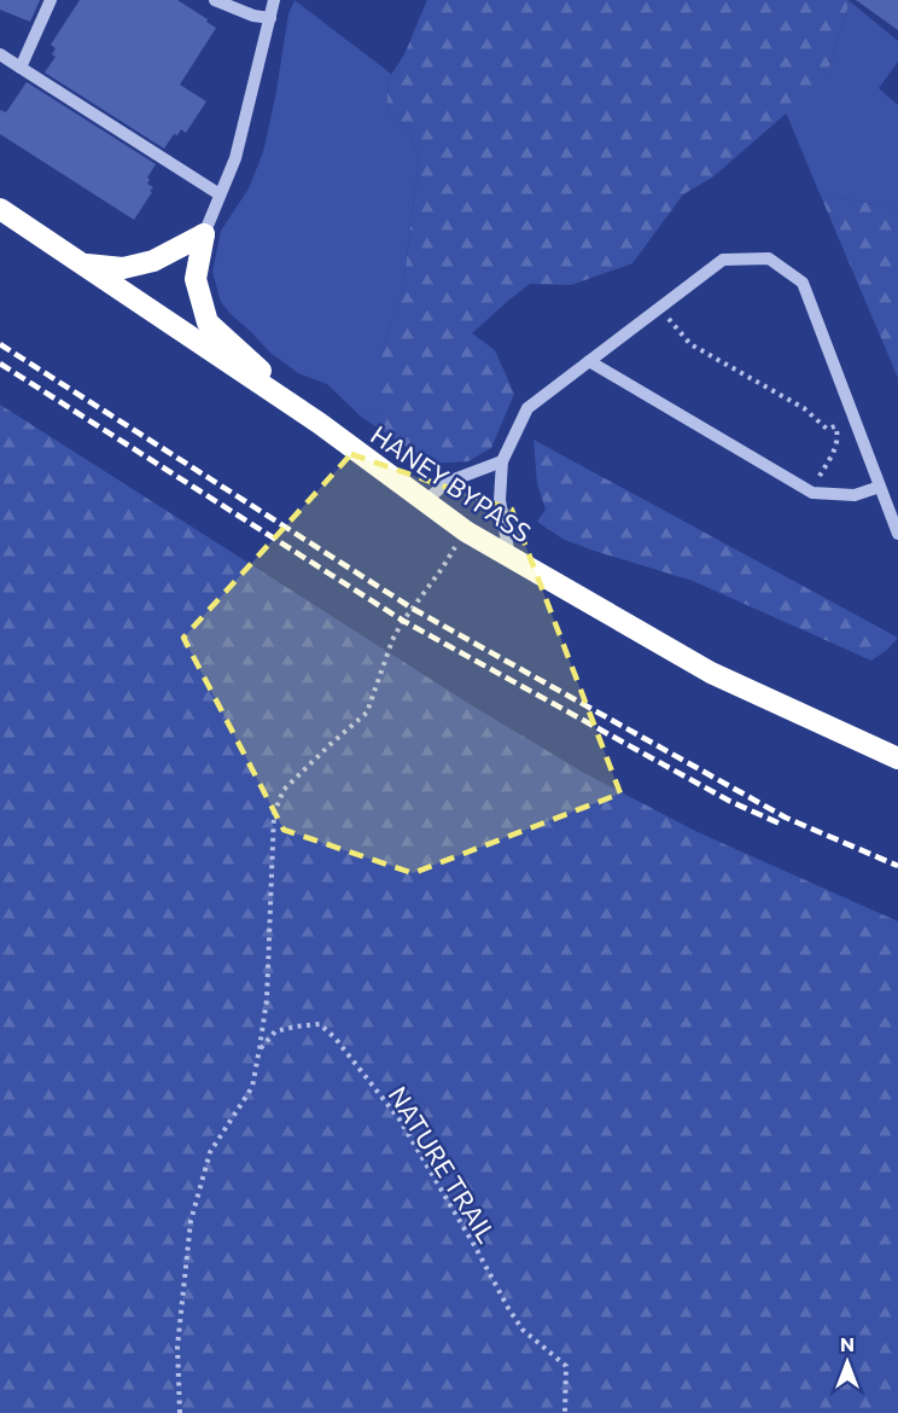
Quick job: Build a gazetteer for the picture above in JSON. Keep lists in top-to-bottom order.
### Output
{
  "streets": {
    "highway": ["HANEY BYPASS"],
    "path": ["NATURE TRAIL"]
  },
  "north": "top"
}
